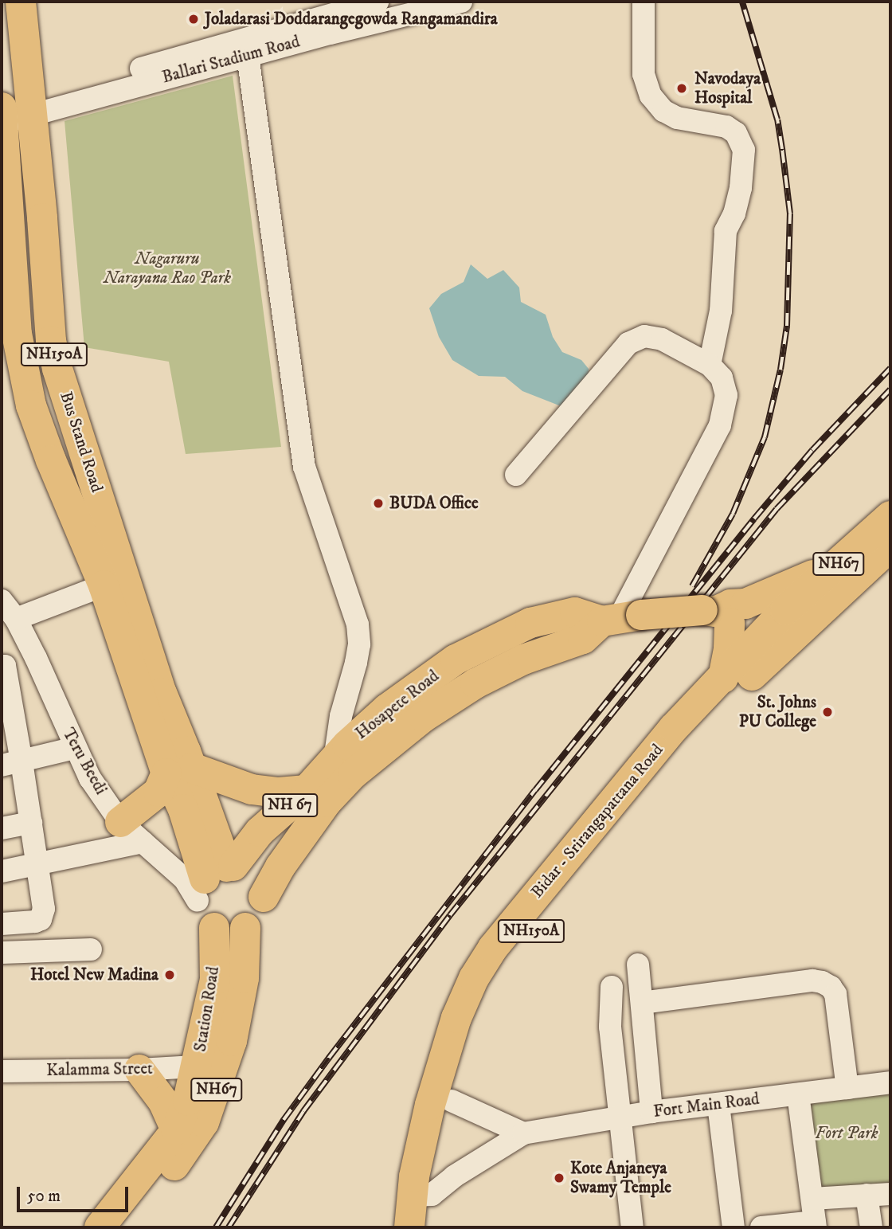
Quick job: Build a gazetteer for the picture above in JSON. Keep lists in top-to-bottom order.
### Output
{
  "streets": {
    "highway": [
      "NH150A",
      "Bus Stand Road",
      "NH67",
      "Hosapete Road",
      "NH 67",
      "Bidar - Srirangapattana Road",
      "Station Road"
    ],
    "street": [
      "Ballari Stadium Road",
      "Teru Beedi",
      "Kalamma Street",
      "Fort Main Road"
    ]
  },
  "crossings": [
    ["Ballari Stadium Road", "Bus Stand Road"],
    ["NH150A", "NH67"],
    ["NH150A", "Bidar - Srirangapattana Road"],
    ["NH150A", "Fort Main Road"],
    ["Bus Stand Road", "Hosapete Road"],
    ["Bus Stand Road", "Teru Beedi"],
    ["Bus Stand Road", "Station Road"],
    ["Hosapete Road", "Teru Beedi"],
    ["Hosapete Road", "Station Road"],
    ["Teru Beedi", "Station Road"],
    ["Bidar - Srirangapattana Road", "Fort Main Road"],
    ["Station Road", "Kalamma Street"]
  ],
  "parks": ["Nagaruru Narayana Rao Park", "Fort Park"],
  "places": [
    "Joladarasi Doddarangegowda Rangamandira",
    "Navodaya Hospital",
    "BUDA Office",
    "St. Johns PU College",
    "Hotel New Madina",
    "Kote Anjaneya Swamy Temple"
  ],
  "scale_bar": "50 m"
}
